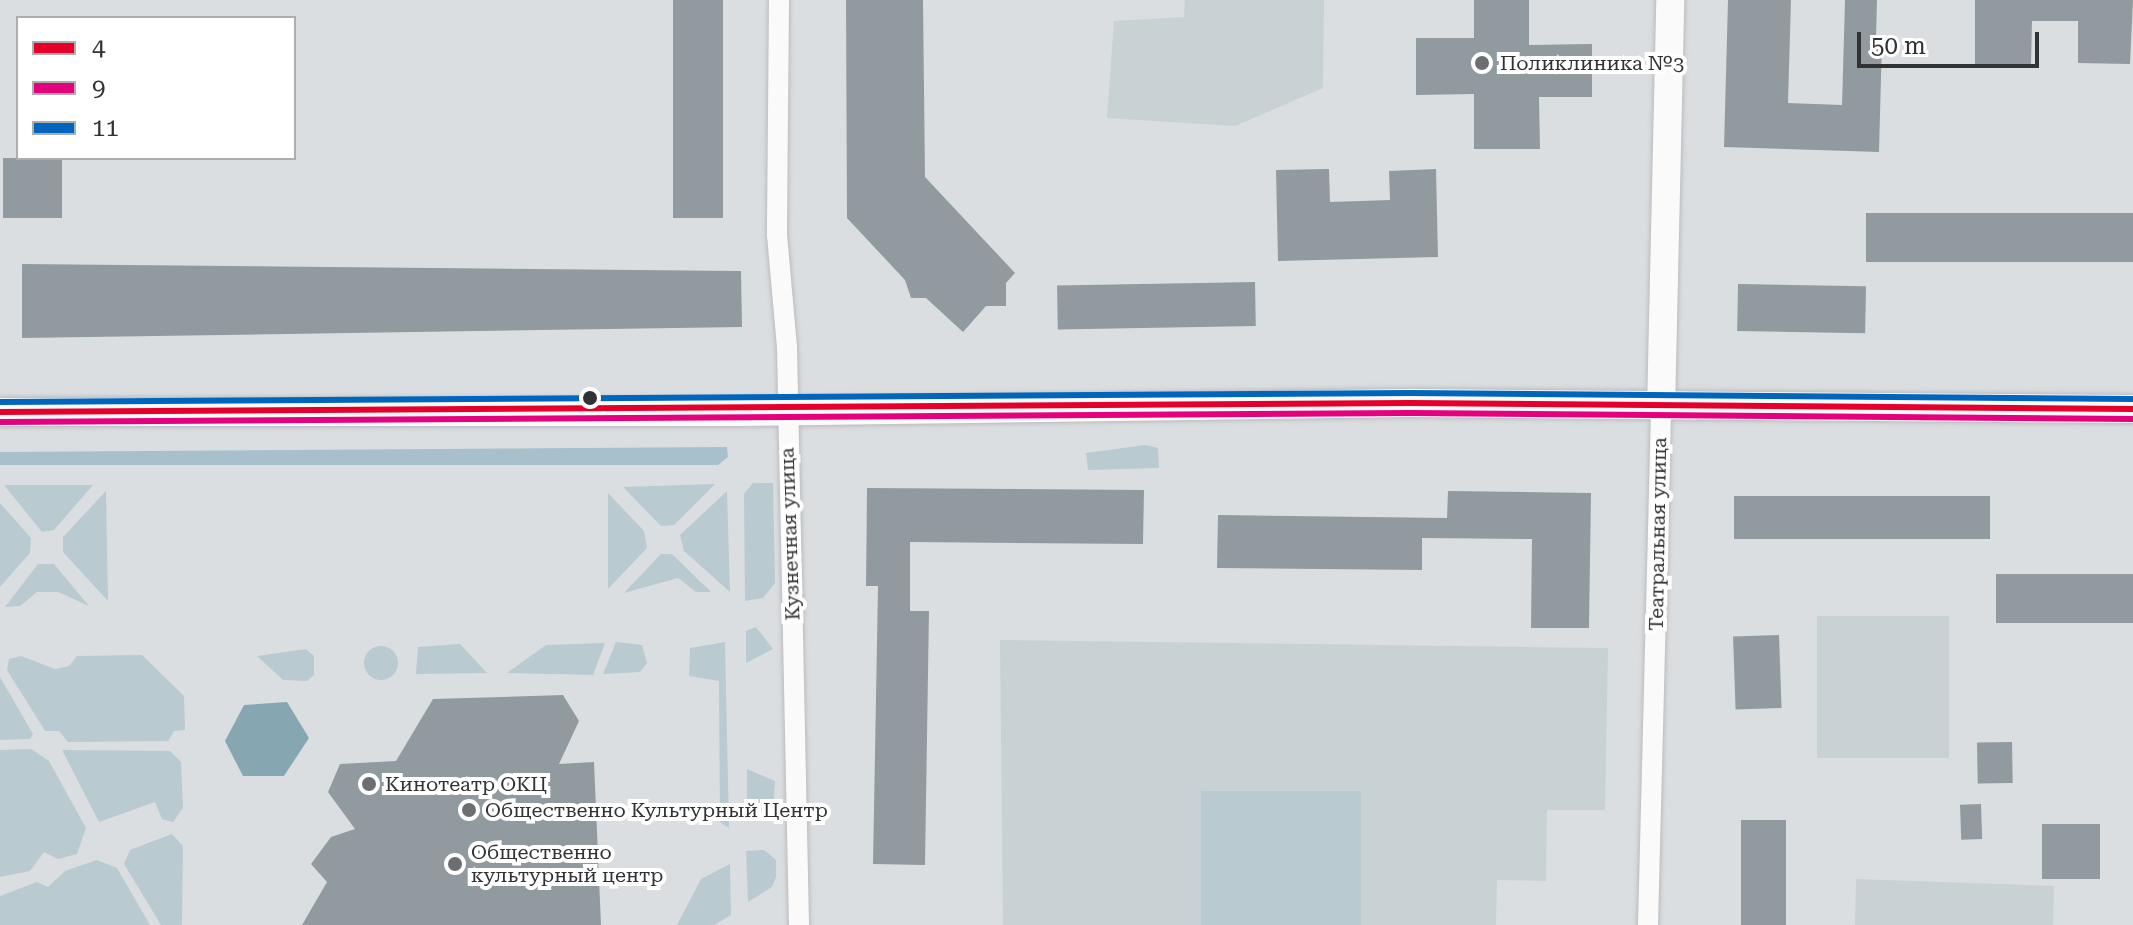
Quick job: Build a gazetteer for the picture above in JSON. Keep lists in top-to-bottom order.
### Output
{
  "streets": {
    "main road": ["Театральная улица"],
    "street": ["Кузнечная улица"]
  },
  "places": [
    "Поликлиника №3",
    "Кинотеатр ОКЦ",
    "Общественно Культурный Центр",
    "Общественно культурный центр"
  ],
  "lines": ["transit line 11", "transit line 4", "transit line 9"],
  "legend": ["4", "9", "11"],
  "scale_bar": "50 m"
}
